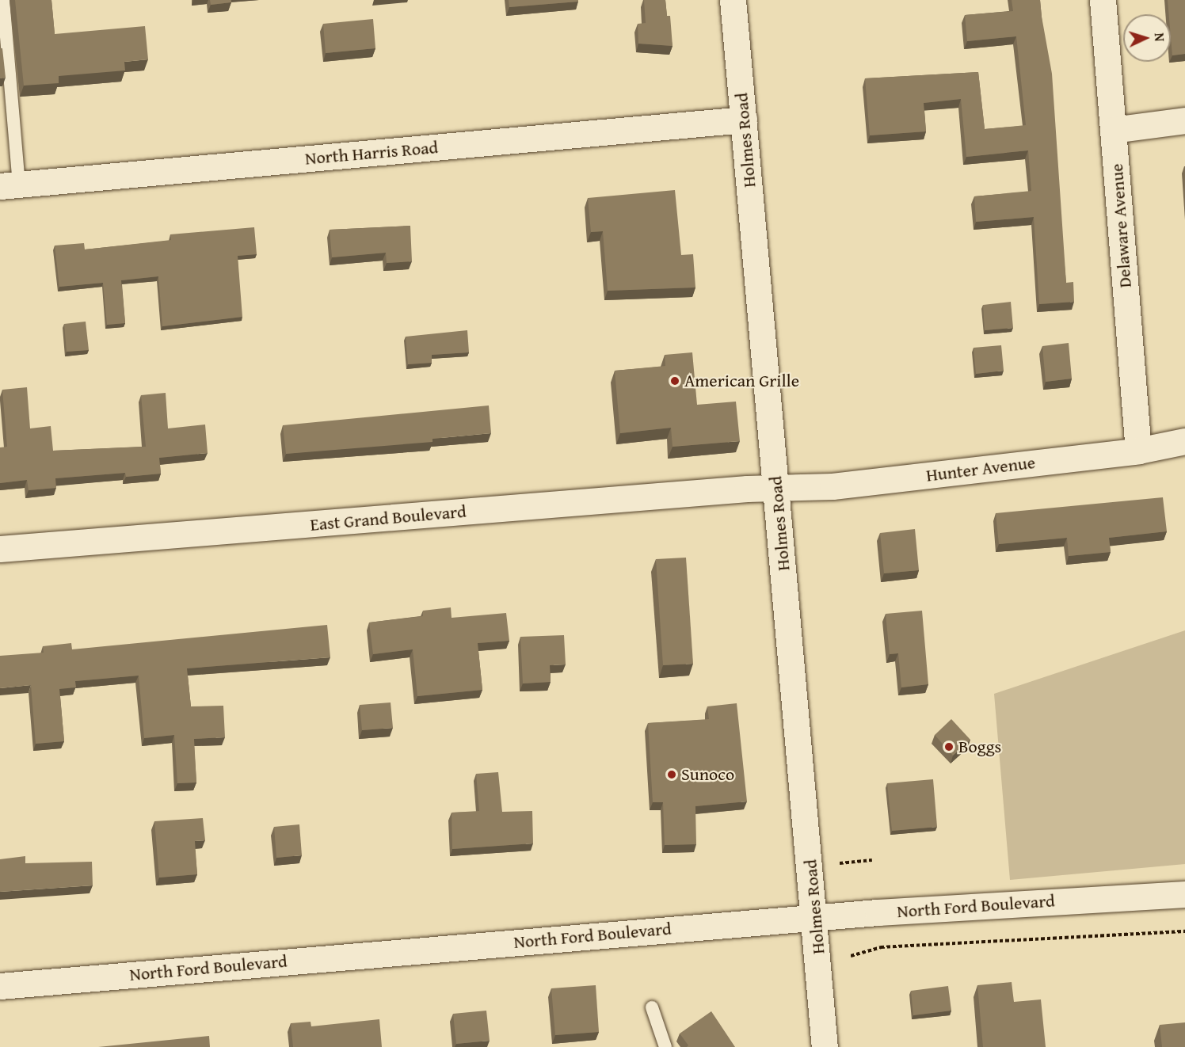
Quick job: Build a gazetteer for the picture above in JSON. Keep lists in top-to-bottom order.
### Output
{
  "streets": {
    "street": [
      "Holmes Road",
      "North Harris Road",
      "Delaware Avenue",
      "Hunter Avenue",
      "East Grand Boulevard",
      "North Ford Boulevard"
    ]
  },
  "crossings": [
    ["Holmes Road", "North Harris Road"],
    ["Holmes Road", "Hunter Avenue"],
    ["Holmes Road", "East Grand Boulevard"],
    ["Holmes Road", "North Ford Boulevard"],
    ["Delaware Avenue", "Hunter Avenue"],
    ["Hunter Avenue", "East Grand Boulevard"]
  ],
  "places": ["American Grille", "Boggs", "Sunoco"],
  "north": "right"
}
